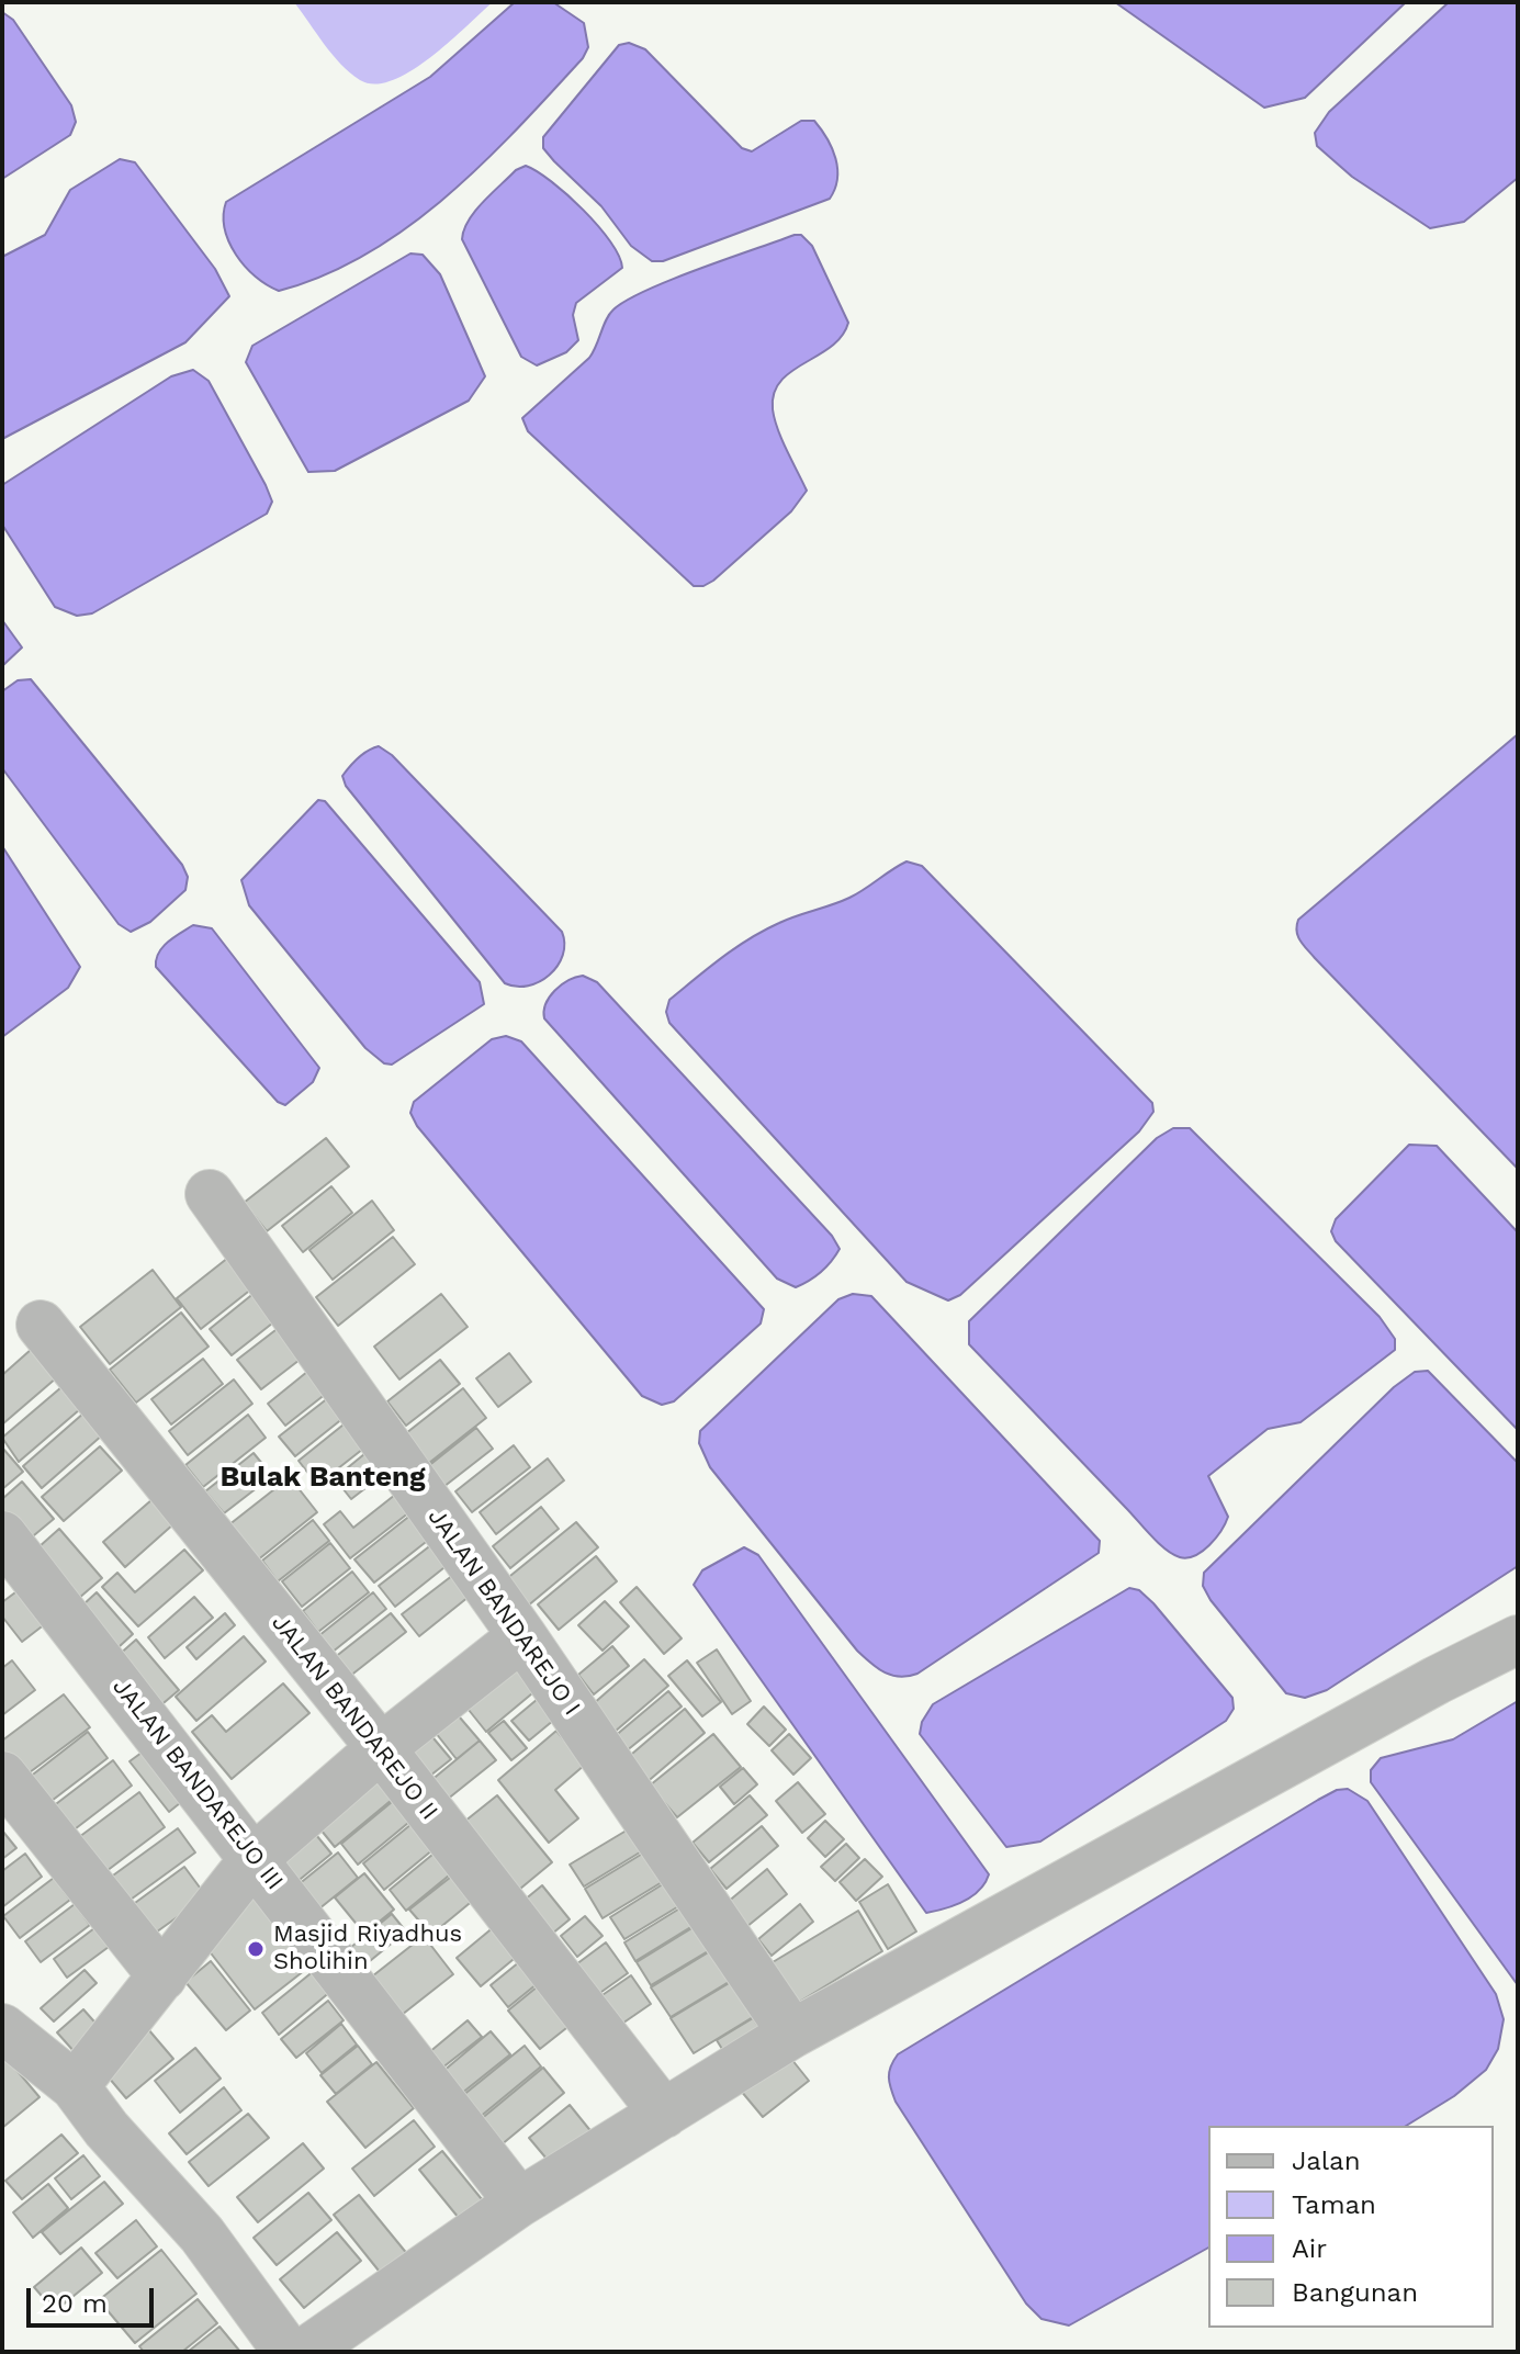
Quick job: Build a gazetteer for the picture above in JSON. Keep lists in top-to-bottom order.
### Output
{
  "streets": {
    "street": ["JALAN BANDAREJO I", "JALAN BANDAREJO II", "JALAN BANDAREJO III"]
  },
  "districts": ["Bulak Banteng"],
  "places": ["Masjid Riyadhus Sholihin"],
  "legend": [
    "Jalan",
    "Taman",
    "Air",
    "Bangunan"
  ],
  "scale_bar": "20 m"
}
